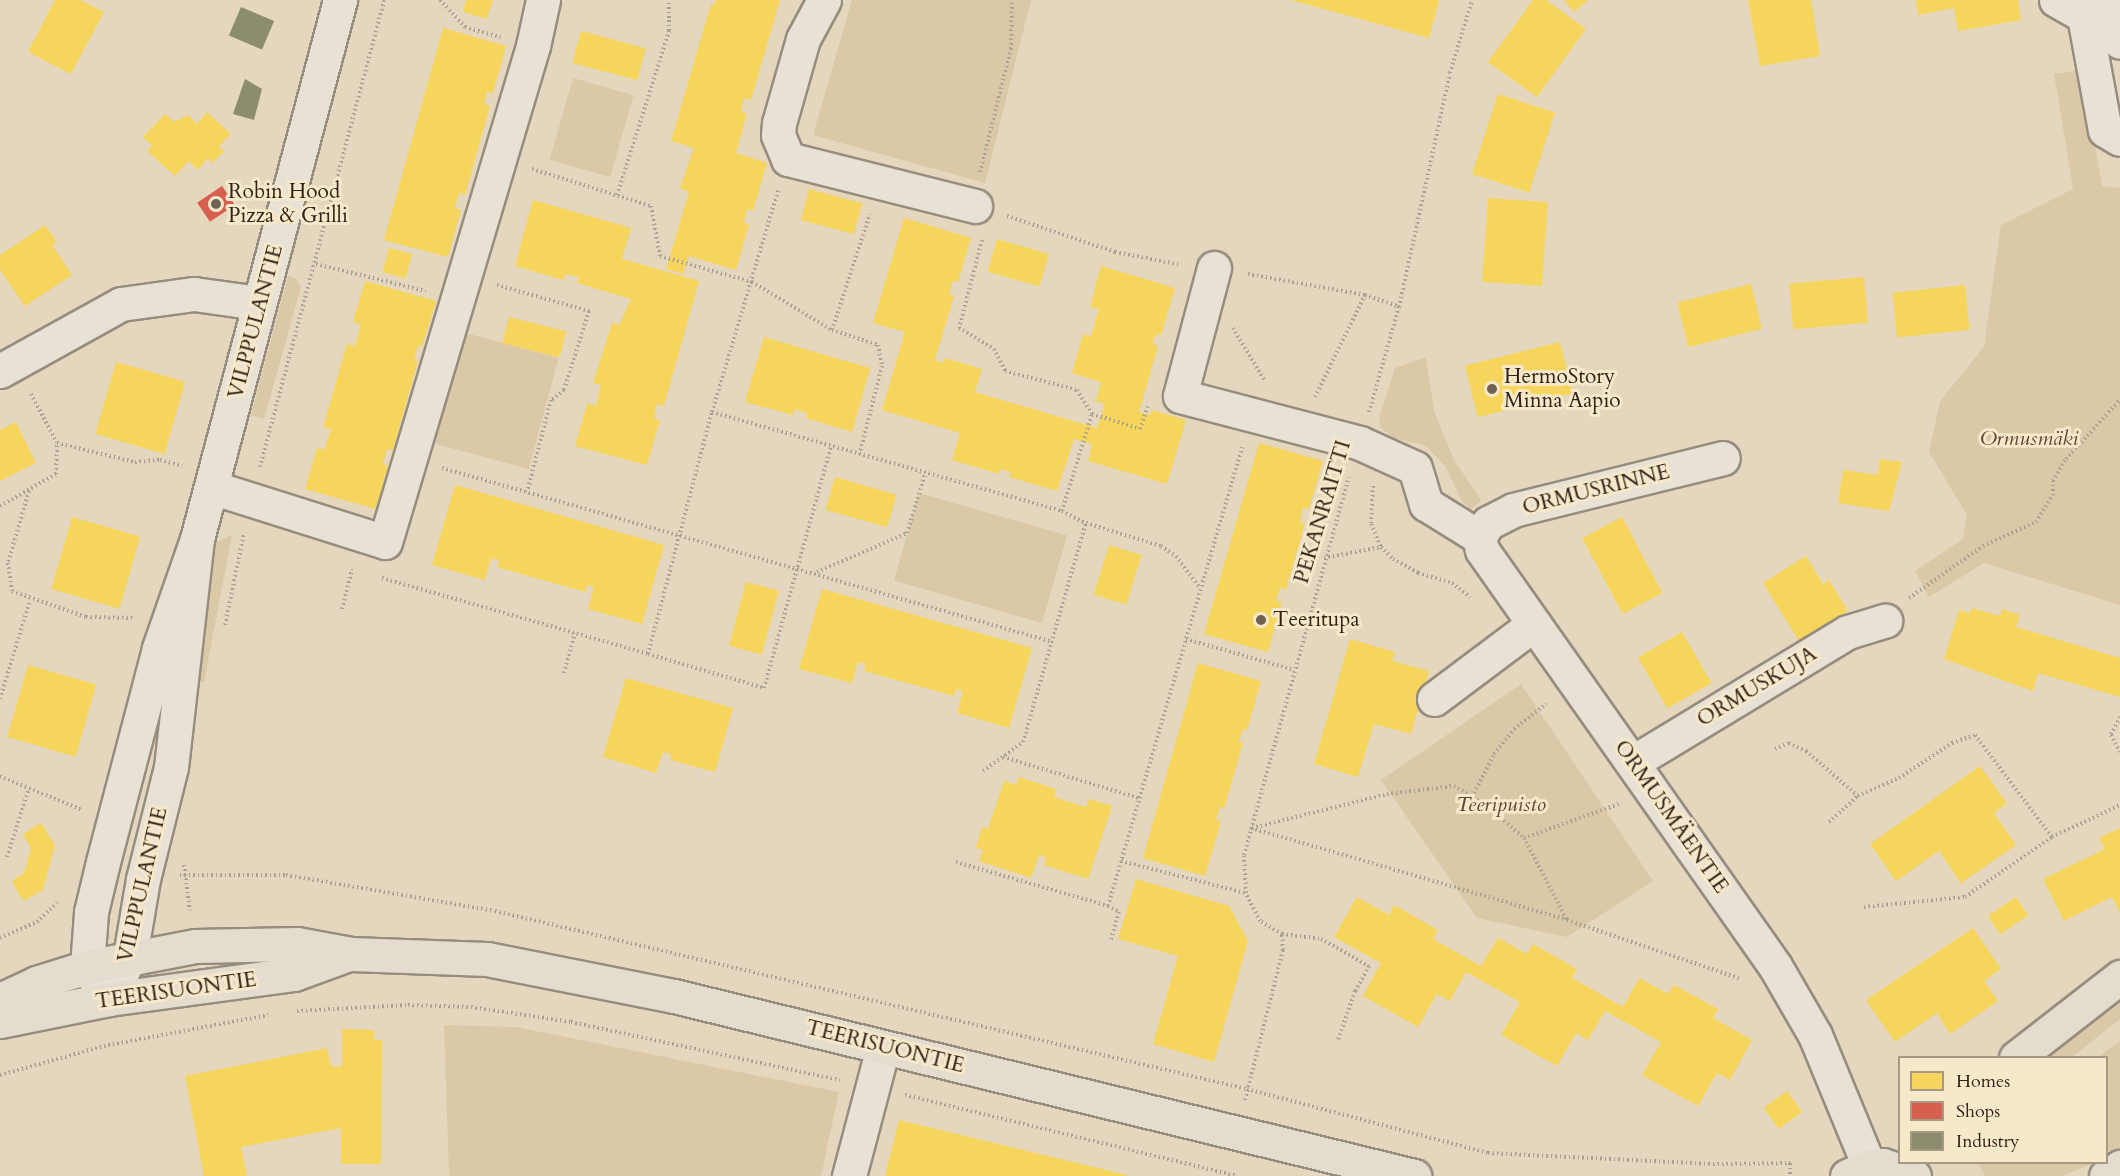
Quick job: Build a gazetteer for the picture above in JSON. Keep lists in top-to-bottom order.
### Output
{
  "streets": {
    "main road": ["TEERISUONTIE"],
    "street": [
      "VILPPULANTIE",
      "ORMUSRINNE",
      "ORMUSKUJA",
      "ORMUSMÄENTIE"
    ],
    "path": ["PEKANRAITTI"]
  },
  "crossings": [
    ["VILPPULANTIE", "TEERISUONTIE"],
    ["ORMUSRINNE", "ORMUSMÄENTIE"],
    ["ORMUSKUJA", "ORMUSMÄENTIE"]
  ],
  "parks": ["Ormusmäki", "Teeripuisto"],
  "places": ["Robin Hood Pizza & Grilli", "HermoStory Minna Aapio", "Teeritupa"],
  "legend": ["Homes", "Shops", "Industry"]
}
